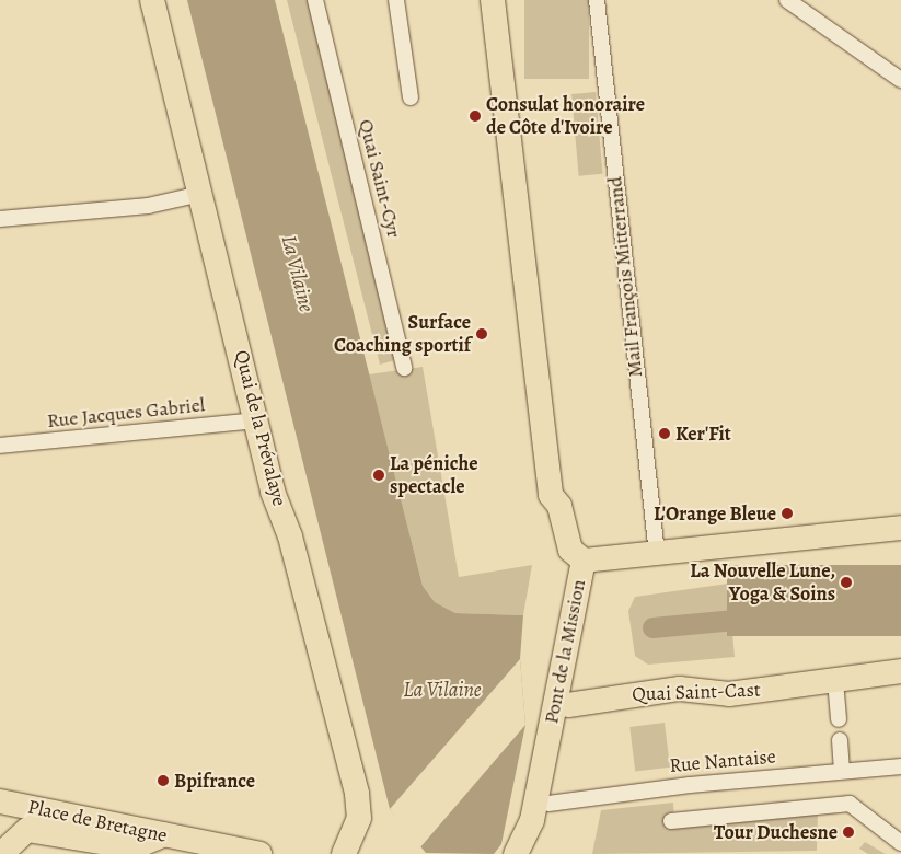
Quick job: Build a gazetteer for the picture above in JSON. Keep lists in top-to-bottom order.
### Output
{
  "streets": {
    "main road": [
      "Quai de la Prévalaye",
      "Pont de la Mission",
      "Quai Saint-Cast",
      "Place de Bretagne"
    ],
    "street": [
      "Quai Saint-Cyr",
      "Mail François Mitterrand",
      "Rue Jacques Gabriel",
      "Rue Nantaise"
    ]
  },
  "crossings": [
    ["Rue Jacques Gabriel", "Quai de la Prévalaye"],
    ["Pont de la Mission", "Quai Saint-Cast"],
    ["Pont de la Mission", "Rue Nantaise"]
  ],
  "water": ["La Vilaine"],
  "places": [
    "Consulat honoraire de Côte d'Ivoire",
    "Surface Coaching sportif",
    "Ker'Fit",
    "La péniche spectacle",
    "L'Orange Bleue",
    "La Nouvelle Lune, Yoga & Soins",
    "Bpifrance",
    "Tour Duchesne"
  ]
}
